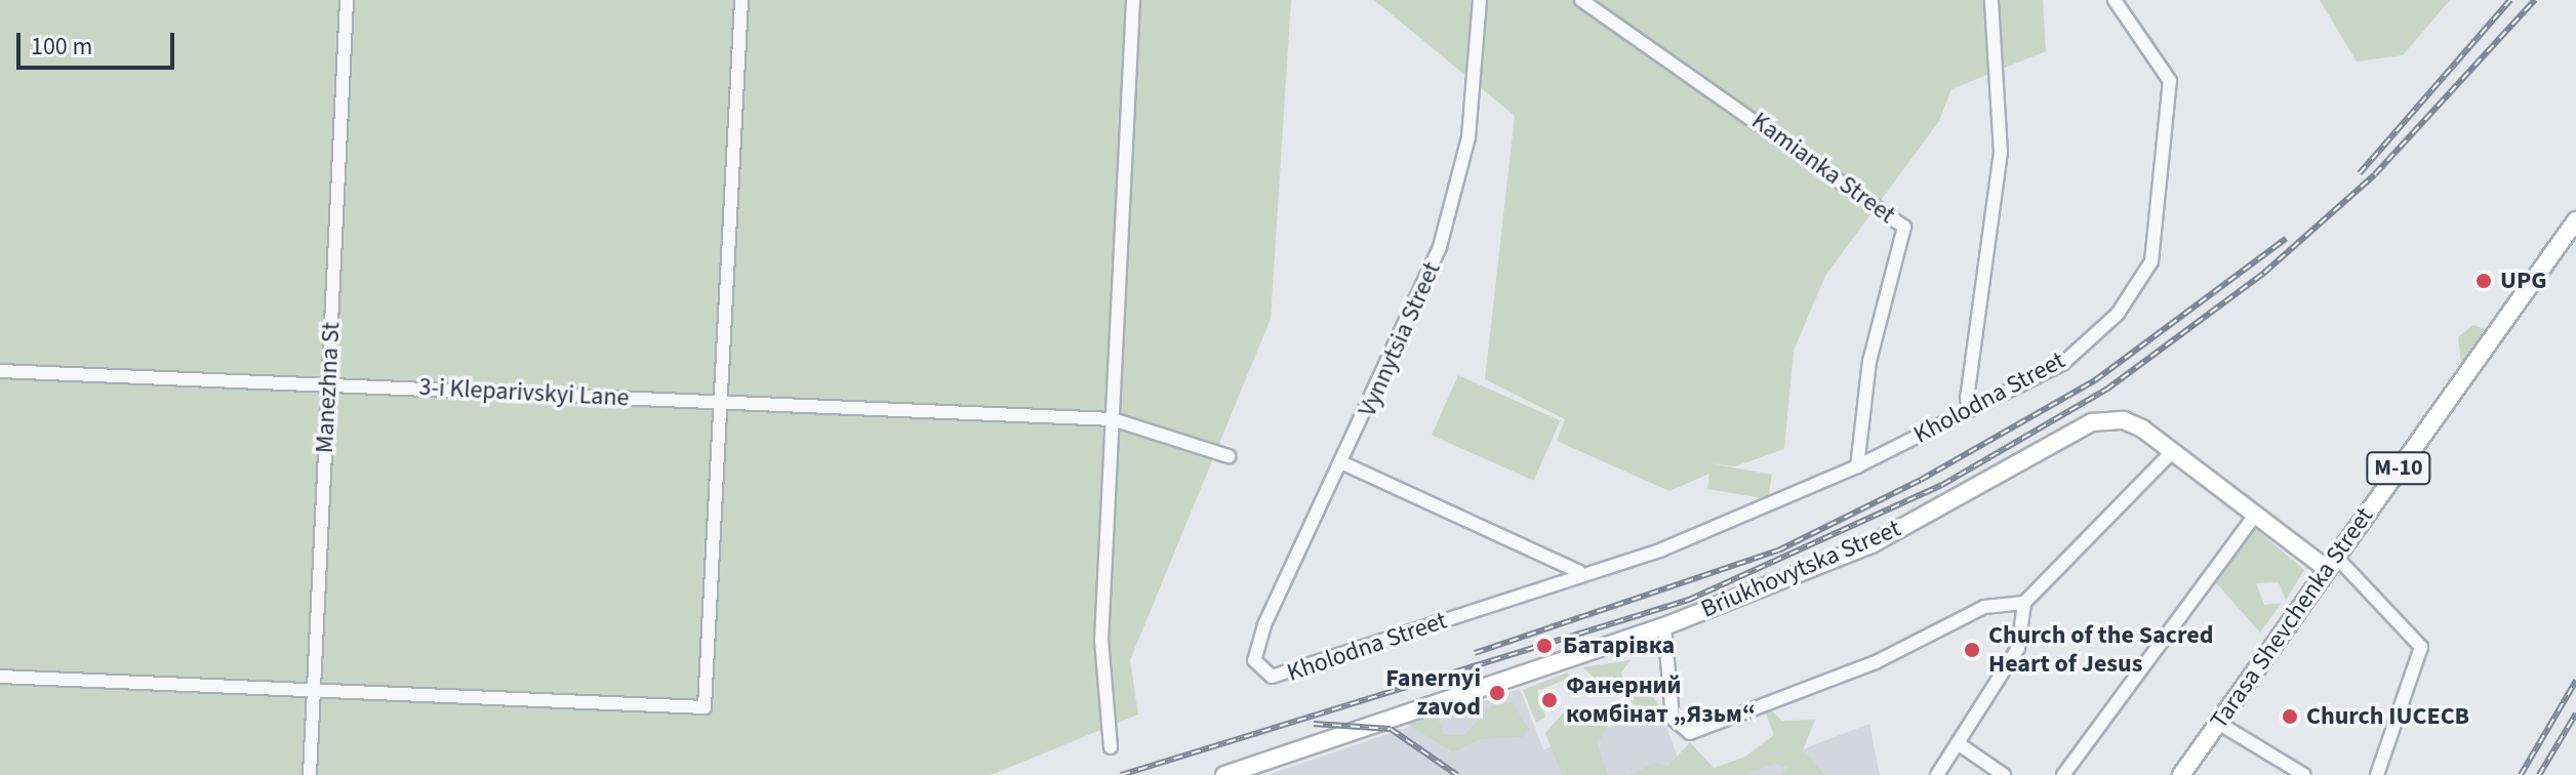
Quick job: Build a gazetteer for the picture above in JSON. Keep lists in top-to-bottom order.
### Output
{
  "streets": {
    "main road": ["М-10", "Briukhovytska Street", "Tarasa Shevchenka Street"],
    "street": [
      "Kamianka Street",
      "Vynnytsia Street",
      "Manezhna St",
      "3-i Kleparivskyi Lane",
      "Kholodna Street"
    ]
  },
  "crossings": [
    ["Kamianka Street", "Kholodna Street"],
    ["Vynnytsia Street", "Kholodna Street"],
    ["Manezhna St", "3-i Kleparivskyi Lane"],
    ["Briukhovytska Street", "Tarasa Shevchenka Street"]
  ],
  "places": [
    "UPG",
    "Батарівка",
    "Church of the Sacred Heart of Jesus",
    "Fanernyi zavod",
    "Фанерний комбінат „Язьм“",
    "Church IUCECB"
  ],
  "scale_bar": "100 m"
}
